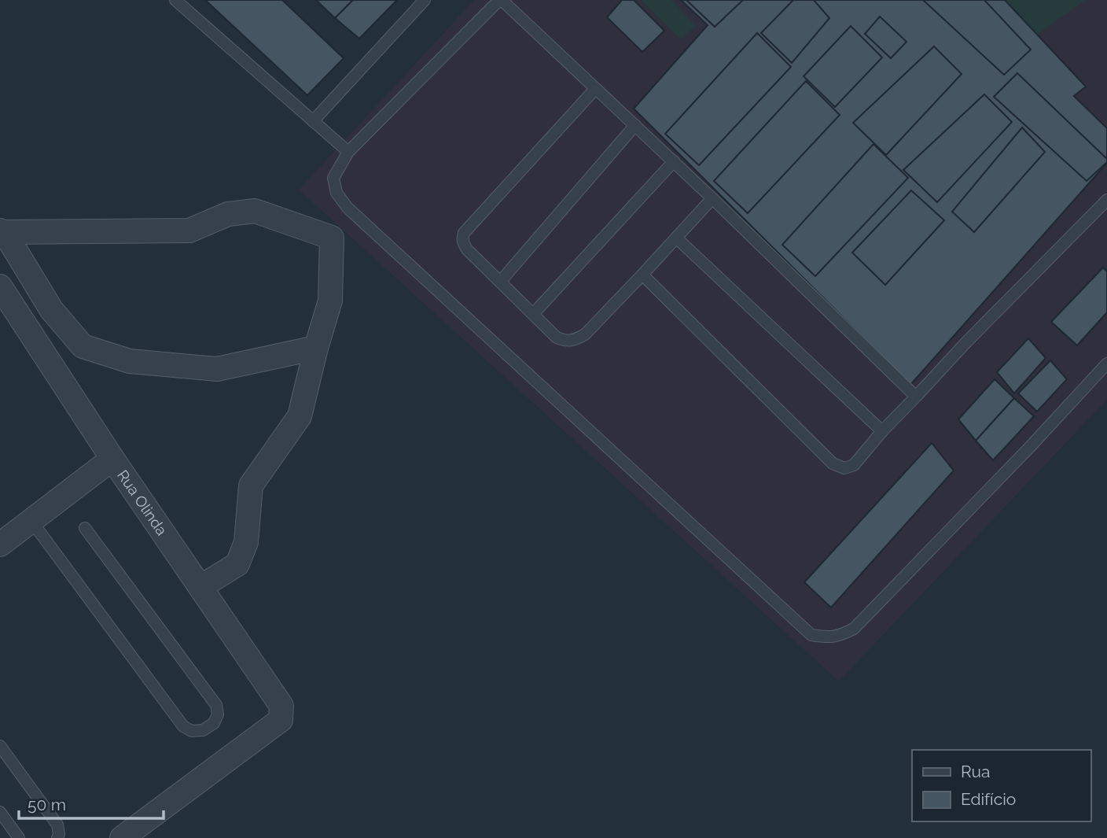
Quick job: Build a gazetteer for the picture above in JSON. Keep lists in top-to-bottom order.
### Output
{
  "streets": {
    "street": ["Rua Olinda"]
  },
  "legend": ["Rua", "Edifício"],
  "scale_bar": "50 m"
}
